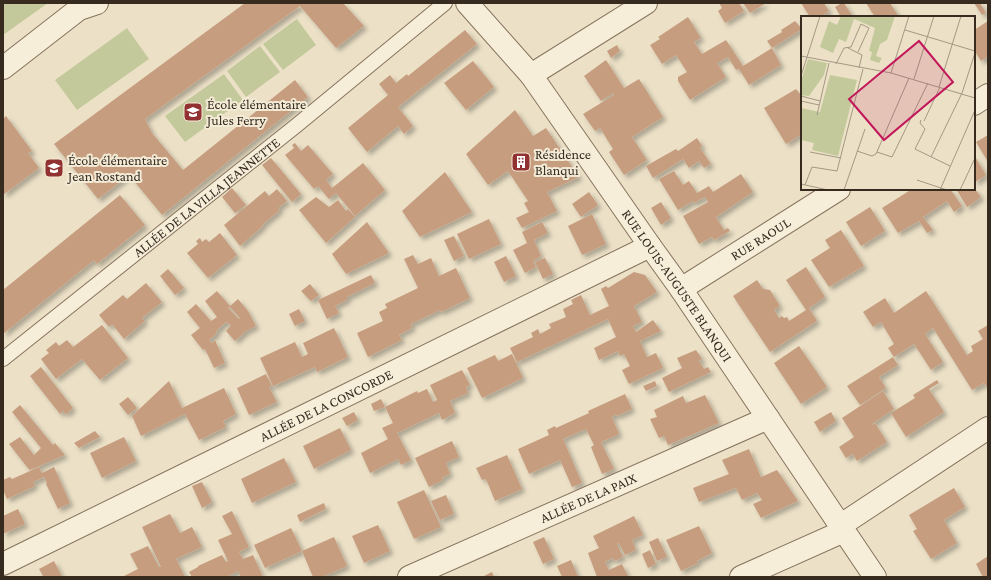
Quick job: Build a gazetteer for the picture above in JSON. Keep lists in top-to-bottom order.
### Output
{
  "streets": {
    "street": [
      "RUE RAOUL",
      "RUE LOUIS-AUGUSTE BLANQUI",
      "ALLÉE DE LA CONCORDE",
      "ALLÉE DE LA PAIX"
    ],
    "lane": ["ALLÉE DE LA VILLA JEANNETTE"]
  },
  "crossings": [
    ["RUE RAOUL", "RUE LOUIS-AUGUSTE BLANQUI"],
    ["RUE LOUIS-AUGUSTE BLANQUI", "ALLÉE DE LA CONCORDE"],
    ["RUE LOUIS-AUGUSTE BLANQUI", "ALLÉE DE LA PAIX"]
  ],
  "places": {
    "school or university": ["École élémentaire Jules Ferry", "École élémentaire Jean Rostand"],
    "building": ["Résidence Blanqui"]
  }
}
